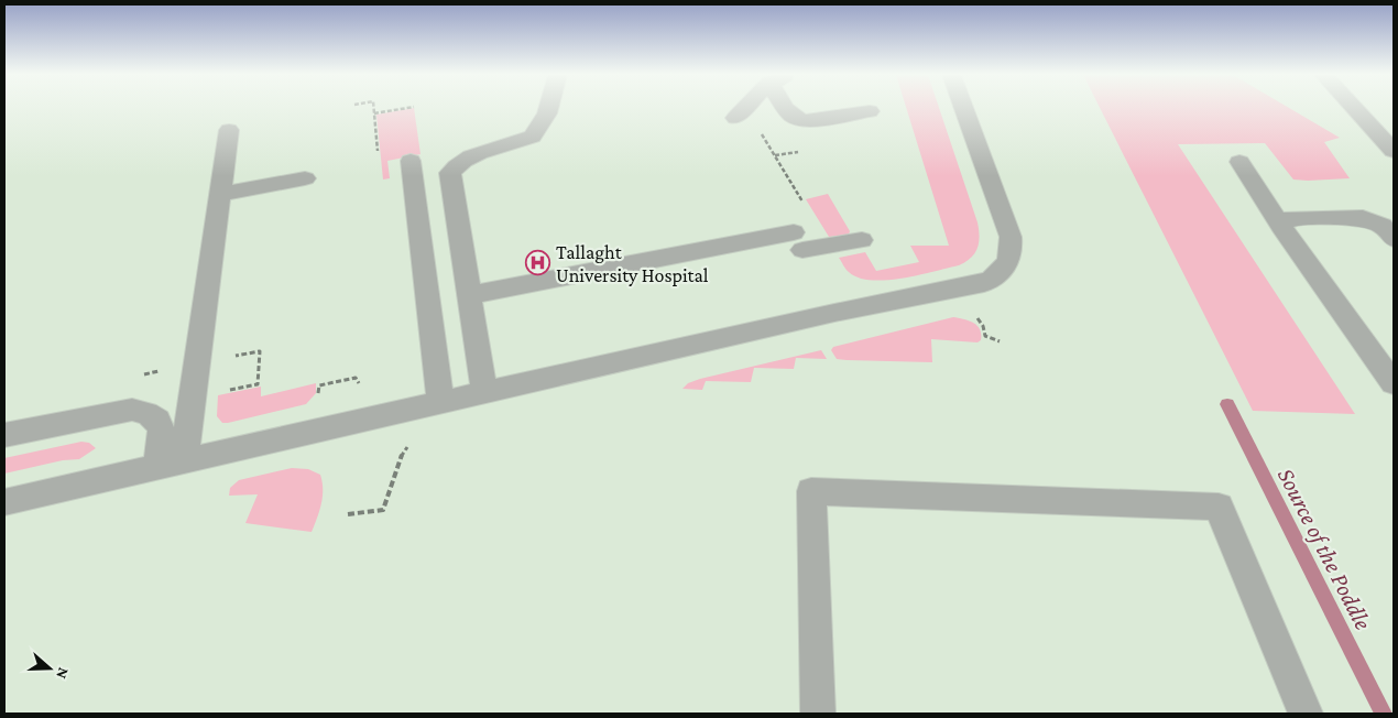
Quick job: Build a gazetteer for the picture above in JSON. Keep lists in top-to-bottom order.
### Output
{
  "water": ["Source of the Poddle"],
  "places": {
    "hospital": ["Tallaght University Hospital"]
  },
  "north": "right"
}
